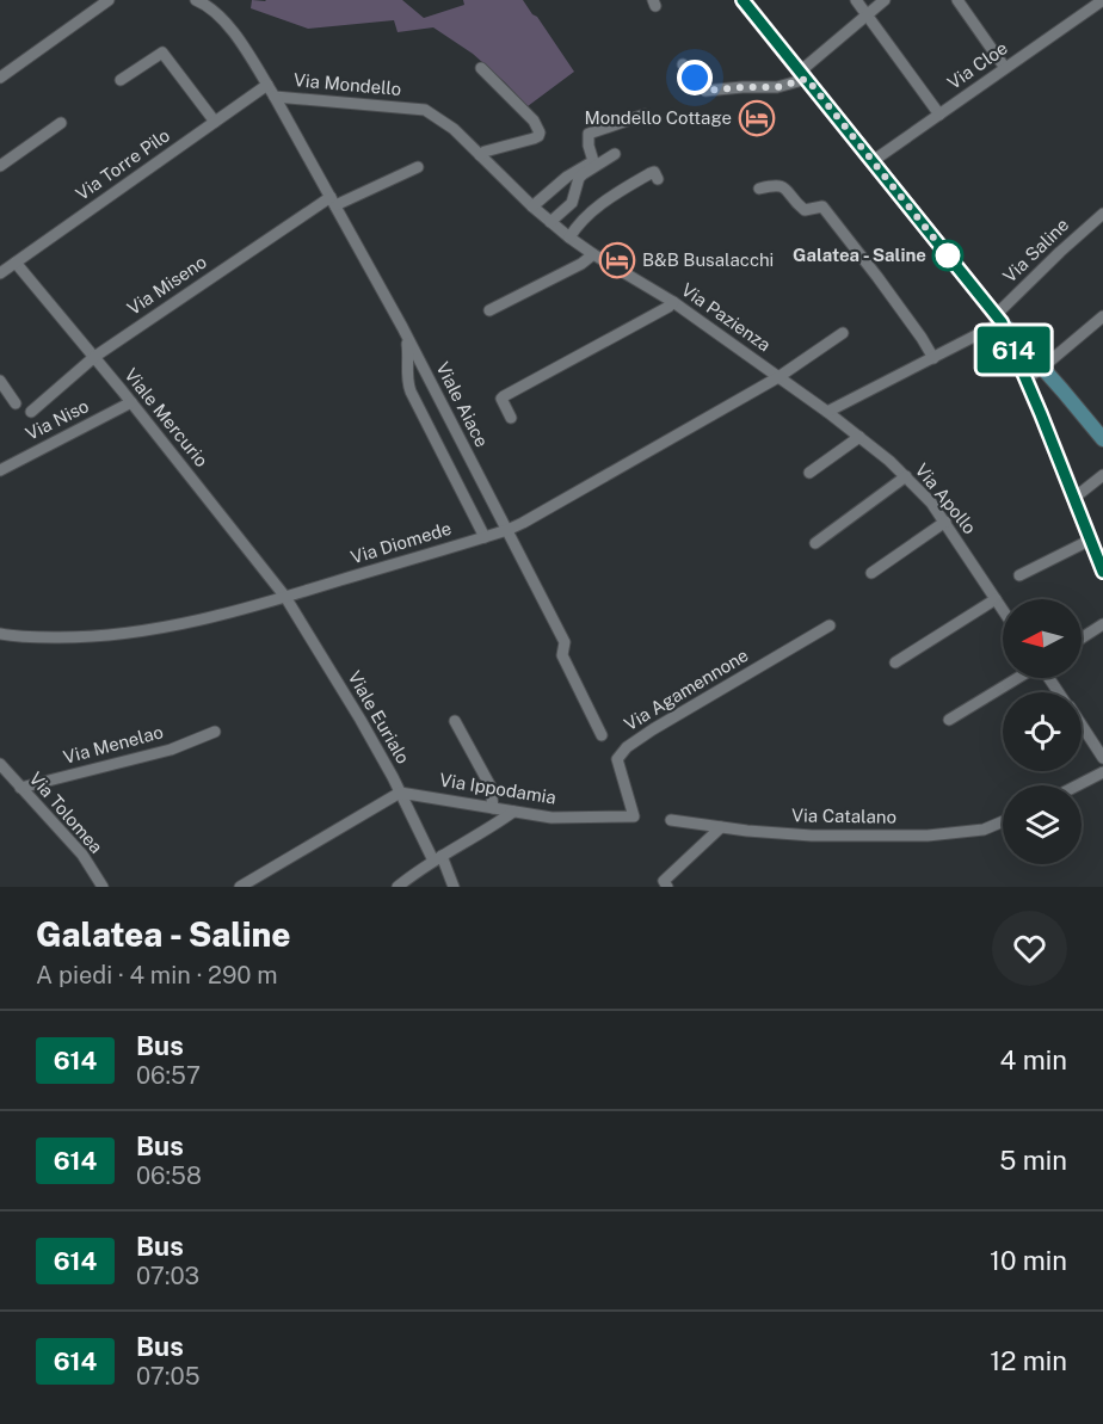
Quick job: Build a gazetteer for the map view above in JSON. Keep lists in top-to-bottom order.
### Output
{
  "streets": {
    "street": [
      "Via Cloe",
      "Via Mondello",
      "Via Torre Pilo",
      "Via Saline",
      "Via Miseno",
      "Via Pazienza",
      "Viale Aiace",
      "Viale Mercurio",
      "Via Niso",
      "Via Apollo",
      "Via Diomede",
      "Via Agamennone",
      "Viale Eurialo",
      "Via Menelao",
      "Via Ippodamia",
      "Via Tolomea",
      "Via Catalano"
    ]
  },
  "crossings": [
    ["Via Mondello", "Via Torre Pilo"],
    ["Via Mondello", "Via Pazienza"],
    ["Via Mondello", "Viale Aiace"],
    ["Via Torre Pilo", "Viale Mercurio"],
    ["Via Miseno", "Viale Aiace"],
    ["Via Miseno", "Viale Mercurio"],
    ["Via Pazienza", "Via Apollo"],
    ["Via Pazienza", "Via Diomede"],
    ["Viale Aiace", "Via Diomede"],
    ["Viale Mercurio", "Via Niso"],
    ["Viale Mercurio", "Via Diomede"],
    ["Viale Mercurio", "Viale Eurialo"],
    ["Via Diomede", "Viale Eurialo"],
    ["Via Agamennone", "Via Ippodamia"],
    ["Viale Eurialo", "Via Ippodamia"],
    ["Via Menelao", "Via Tolomea"]
  ],
  "places": {
    "hotel": ["Mondello Cottage", "B&B Busalacchi"],
    "other": ["Galatea - Saline"]
  },
  "lines": ["bus line 614"],
  "north": "left",
  "page": {
    "on_map": "614",
    "heading": ["Galatea - Saline", "A piedi · 4 min · 290 m"],
    "list": [
      {
        "mark": "614",
        "name": "Bus",
        "note": "06:57",
        "value": "4 min"
      },
      {
        "mark": "614",
        "name": "Bus",
        "note": "06:58",
        "value": "5 min"
      },
      {
        "mark": "614",
        "name": "Bus",
        "note": "07:03",
        "value": "10 min"
      },
      {
        "mark": "614",
        "name": "Bus",
        "note": "07:05",
        "value": "12 min"
      }
    ]
  }
}
